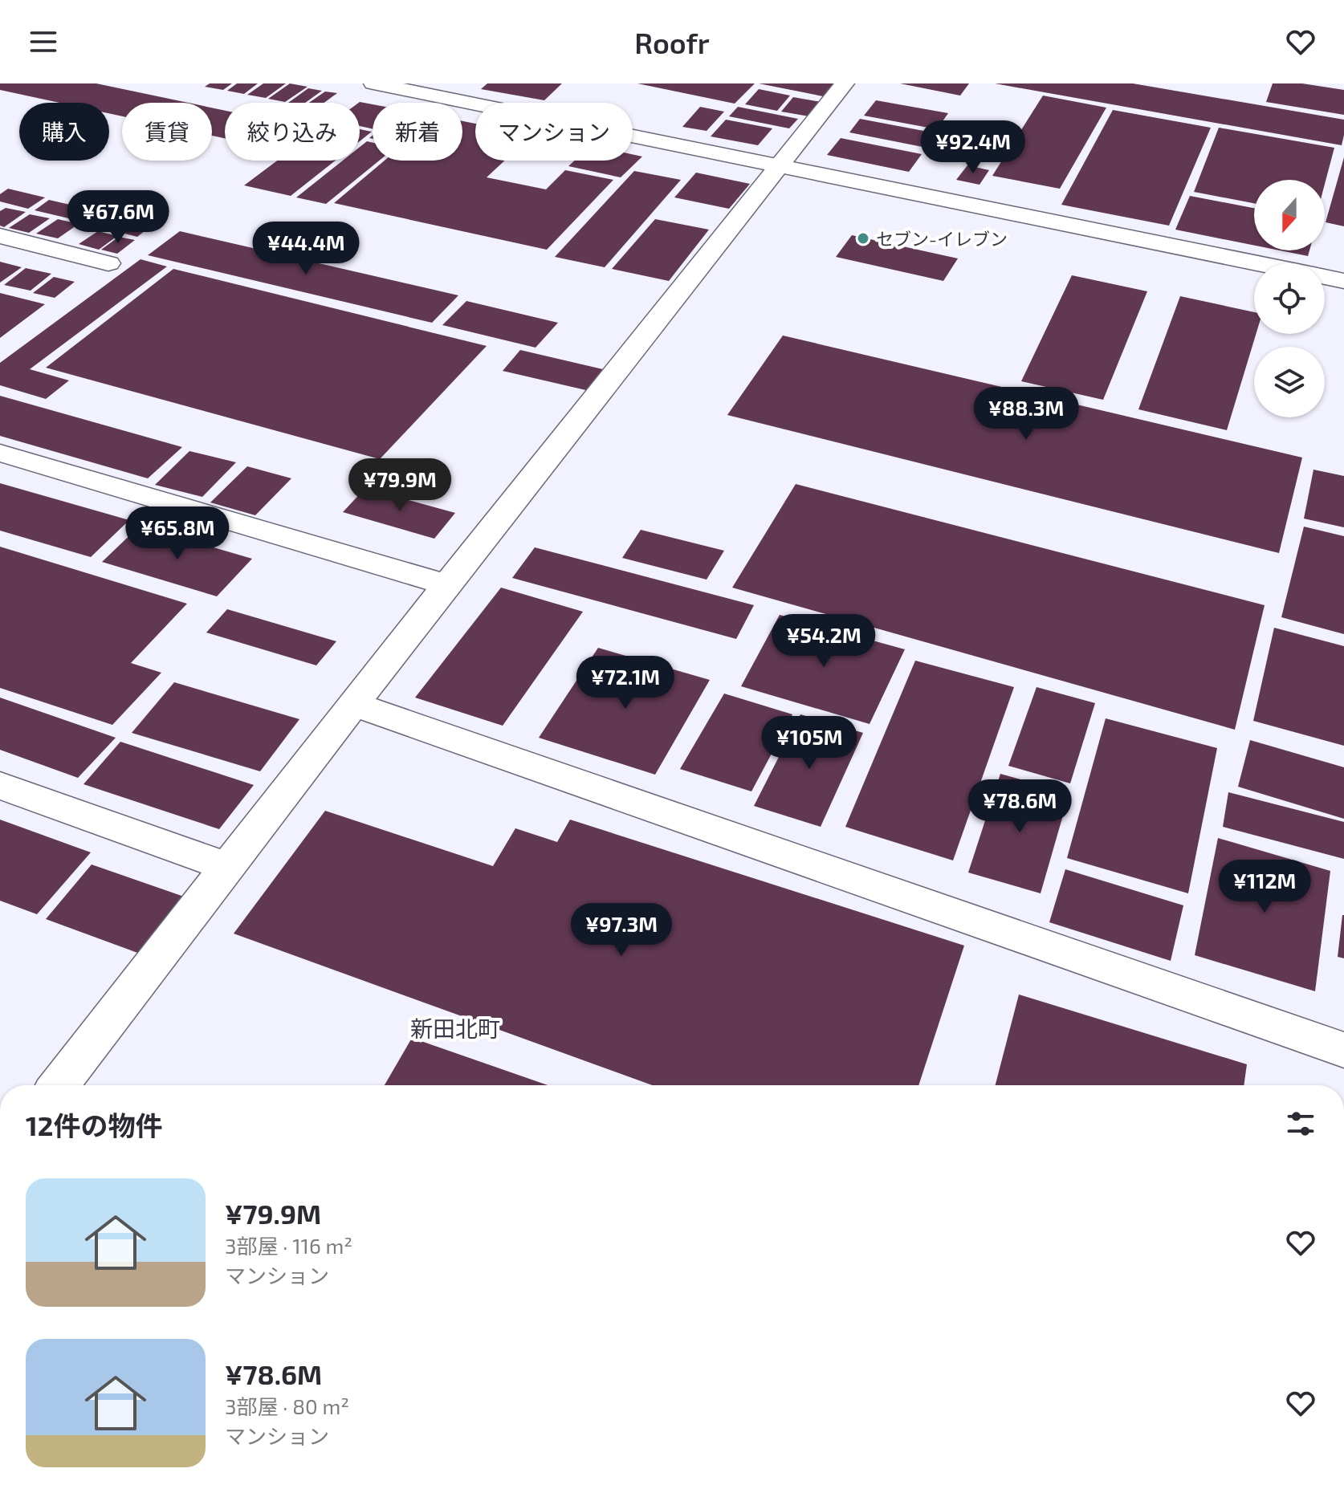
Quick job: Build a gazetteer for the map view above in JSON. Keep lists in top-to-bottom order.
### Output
{
  "districts": ["新田北町"],
  "places": ["セブン-イレブン"],
  "north": "bottom",
  "page": {
    "header": "Roofr",
    "chip": [
      "購入",
      "賃貸",
      "絞り込み",
      "新着",
      "マンション"
    ],
    "price": [
      "¥92.4M",
      "¥67.6M",
      "¥44.4M",
      "¥88.3M",
      "¥79.9M",
      "¥65.8M",
      "¥54.2M",
      "¥72.1M",
      "¥105M",
      "¥78.6M",
      "¥112M",
      "¥97.3M"
    ],
    "heading": "12件の物件",
    "list": [
      {
        "name": "¥79.9M",
        "note": "3部屋 · 116 m² · マンション"
      },
      {
        "name": "¥78.6M",
        "note": "3部屋 · 80 m² · マンション"
      }
    ]
  }
}
